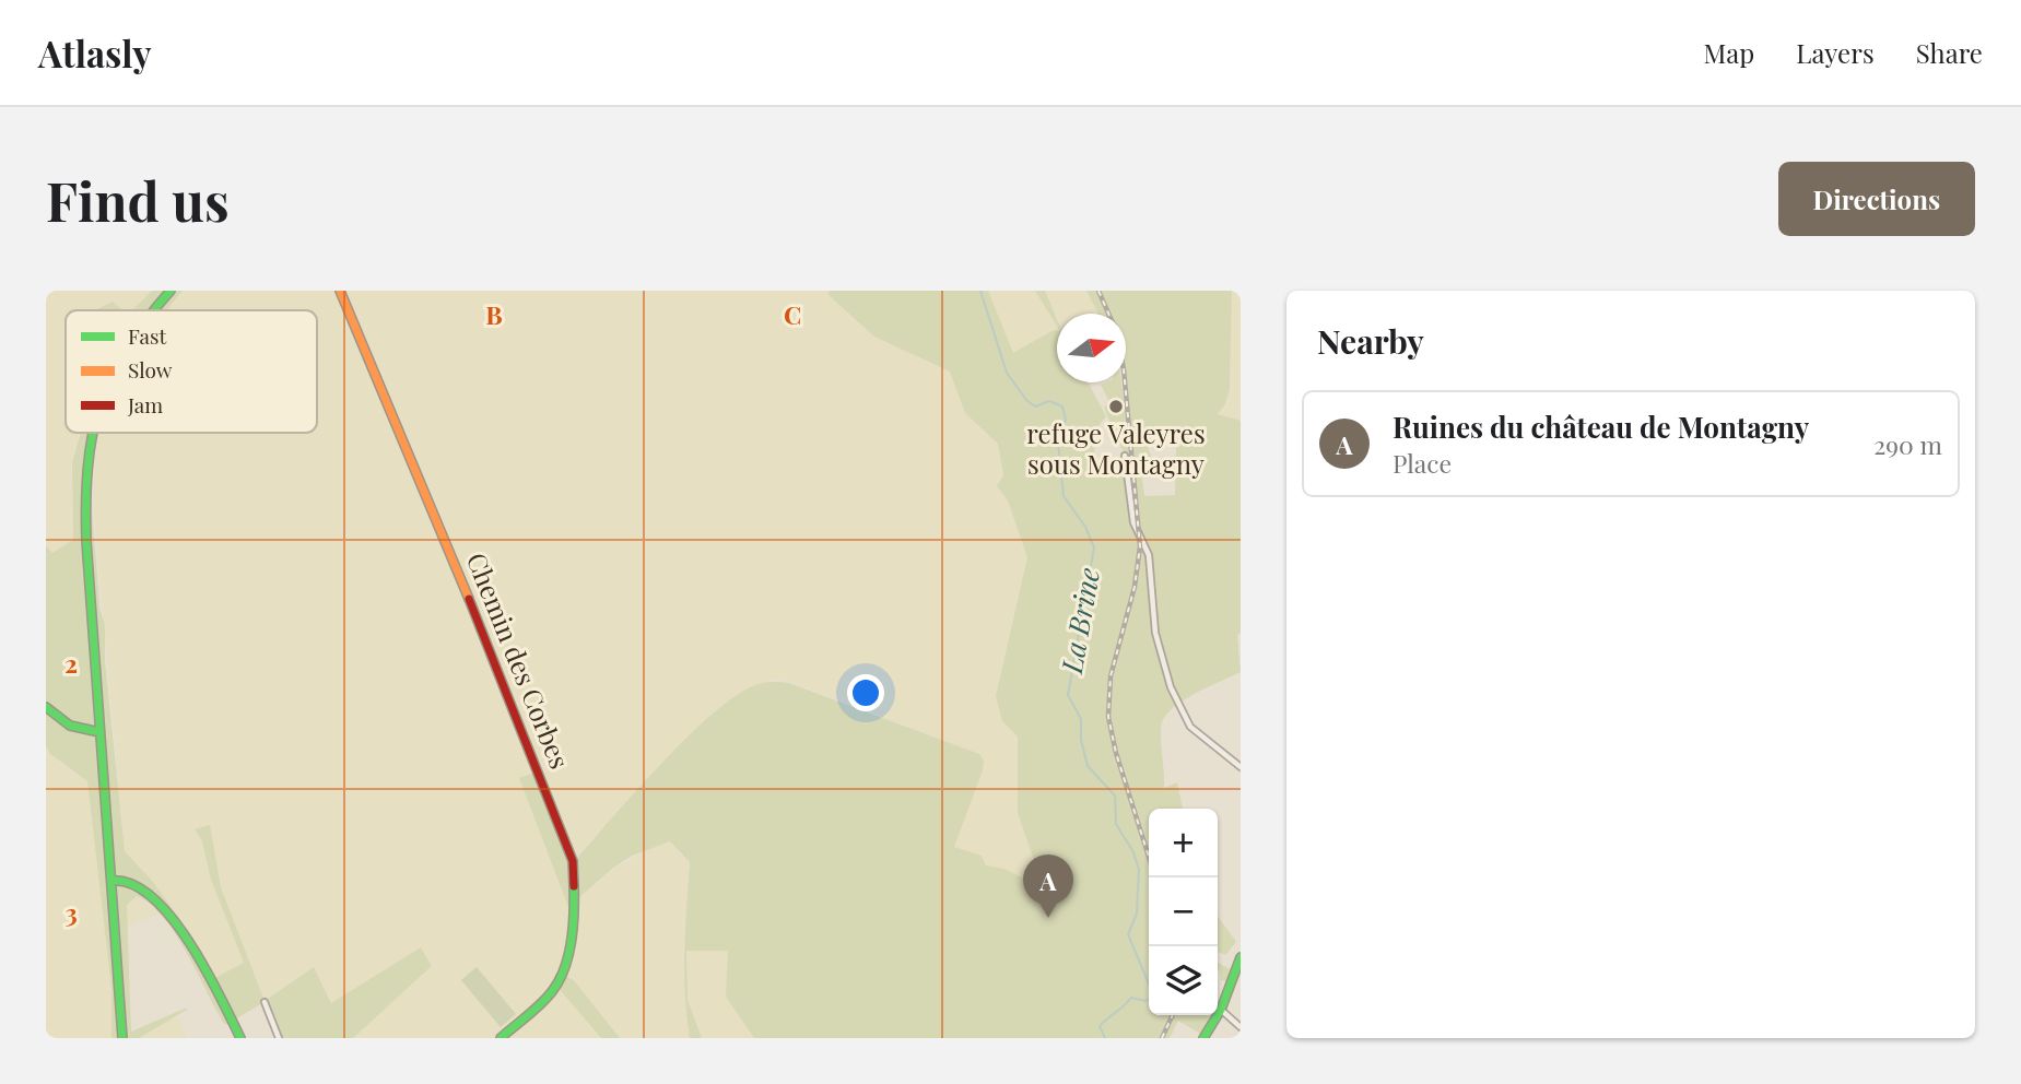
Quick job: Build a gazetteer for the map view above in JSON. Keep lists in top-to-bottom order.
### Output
{
  "streets": {
    "street": ["Chemin des Corbes"]
  },
  "water": ["La Brine"],
  "places": ["refuge Valeyres sous Montagny"],
  "legend": ["Fast", "Slow", "Jam"],
  "north": "right",
  "page": {
    "header": "Atlasly",
    "nav": ["Map", "Layers", "Share"],
    "buttons": "Directions",
    "title": "Find us",
    "heading": "Nearby",
    "list": [
      {
        "mark": "A",
        "name": "Ruines du château de Montagny",
        "note": "Place",
        "value": "290 m"
      }
    ],
    "map_buttons": ["+", "−"],
    "pins": "A"
  },
  "grid": {
    "columns": ["B", "C"],
    "rows": ["2", "3"]
  }
}
